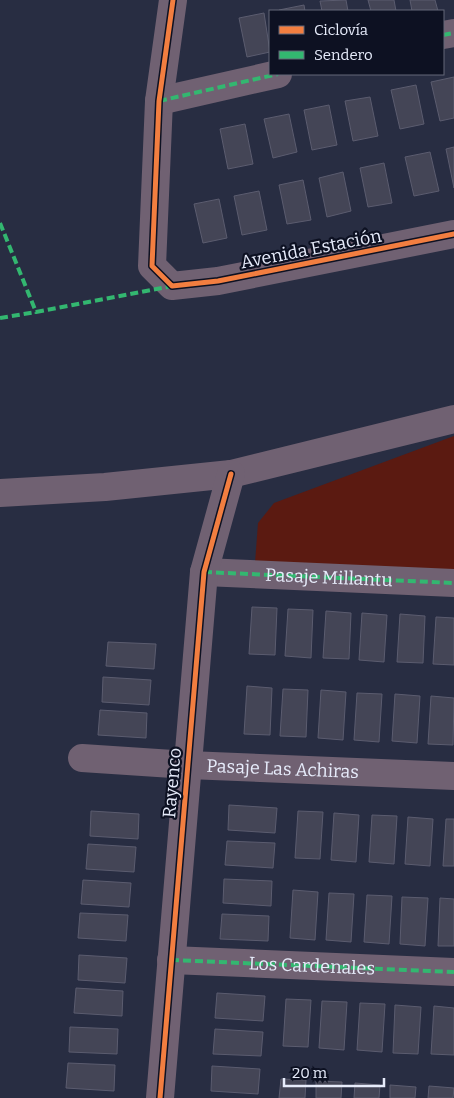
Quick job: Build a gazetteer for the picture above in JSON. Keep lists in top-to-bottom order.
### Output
{
  "streets": {
    "street": [
      "Avenida Estación",
      "Pasaje Millantu",
      "Pasaje Las Achiras",
      "Rayenco",
      "Los Cardenales"
    ]
  },
  "crossings": [
    ["Pasaje Millantu", "Rayenco"],
    ["Pasaje Las Achiras", "Rayenco"],
    ["Rayenco", "Los Cardenales"]
  ],
  "legend": ["Ciclovía", "Sendero"],
  "scale_bar": "20 m"
}
